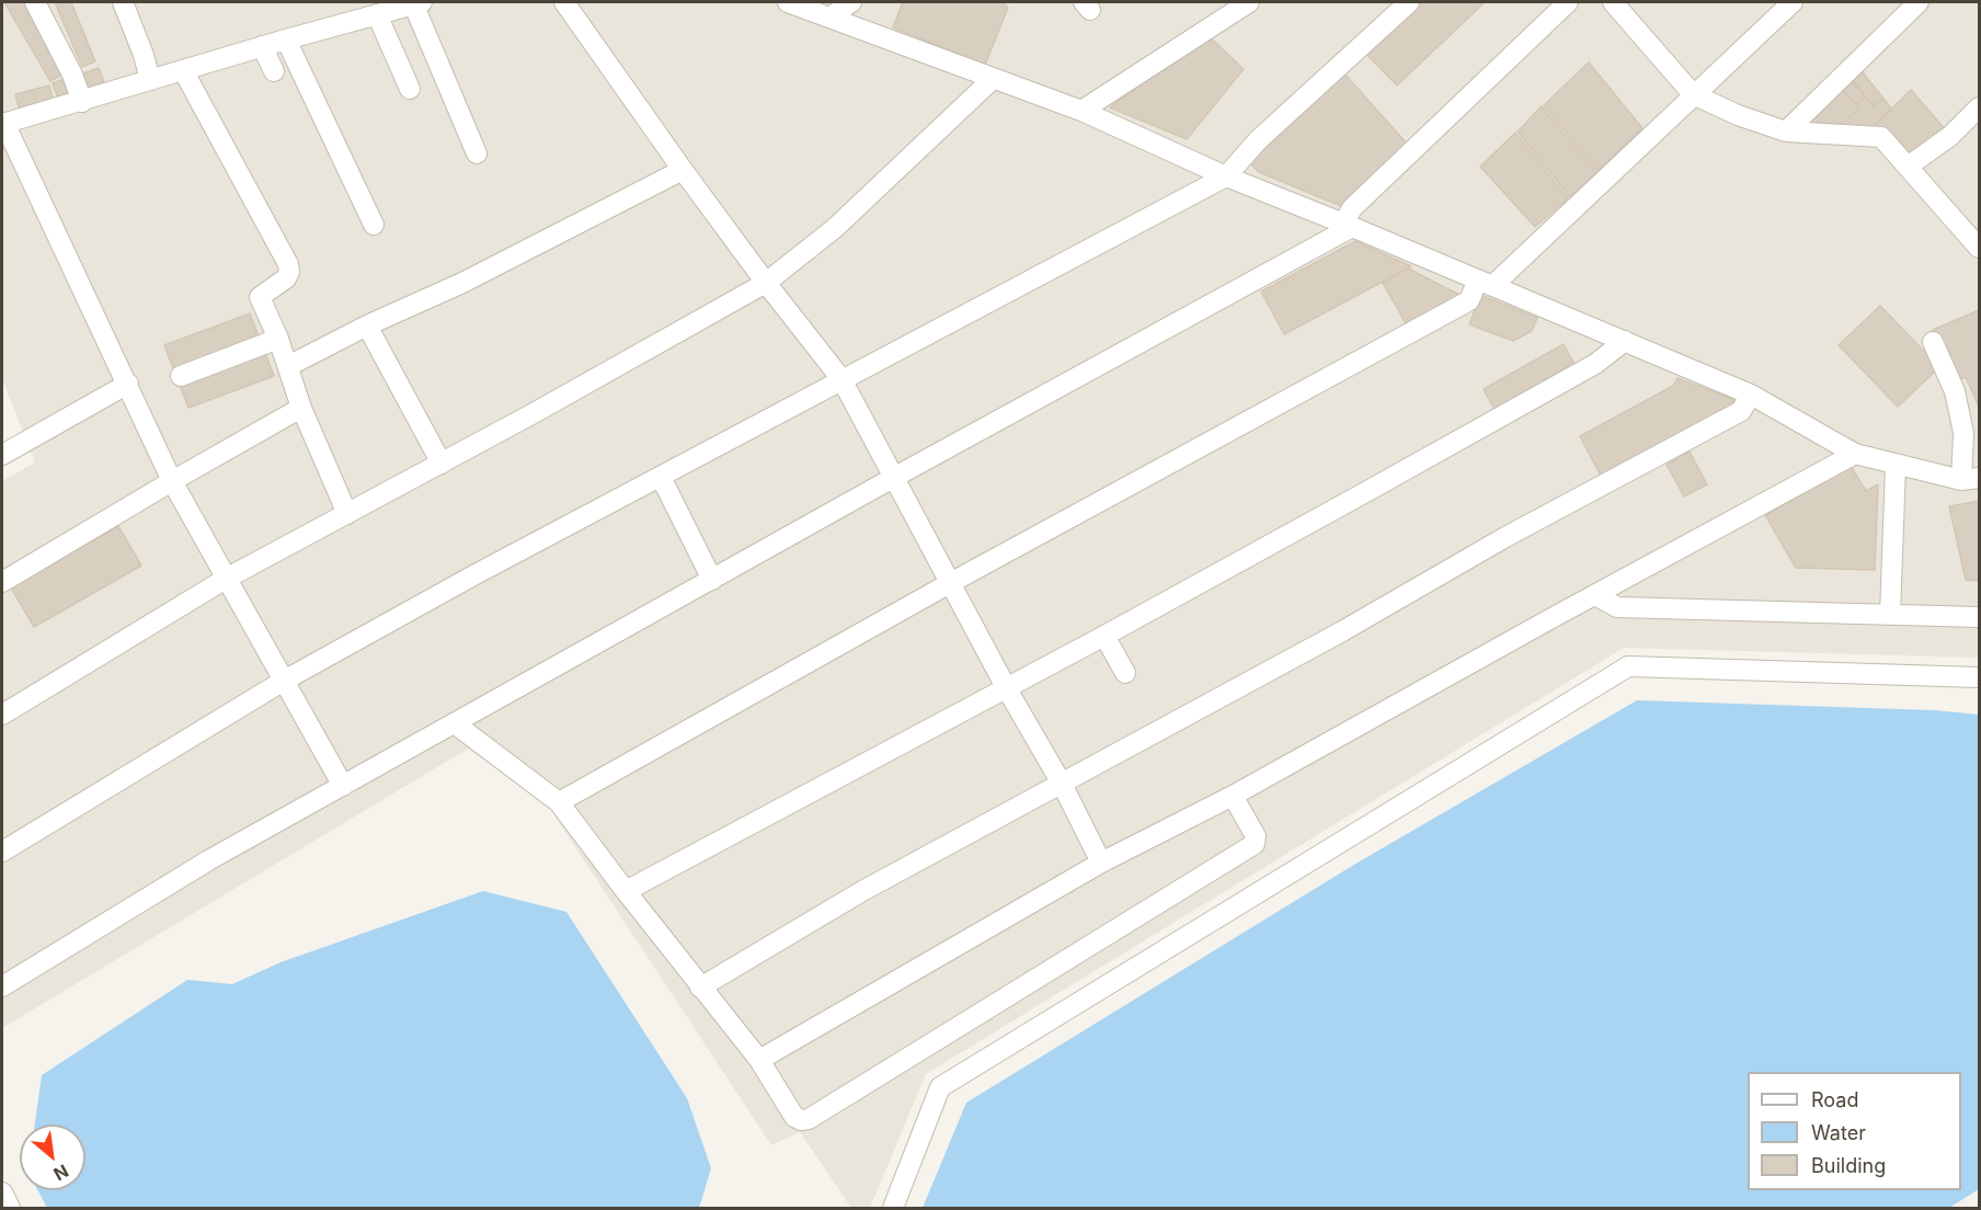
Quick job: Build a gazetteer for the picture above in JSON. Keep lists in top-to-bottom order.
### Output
{
  "legend": ["Road", "Water", "Building"],
  "north": "bottom right"
}
